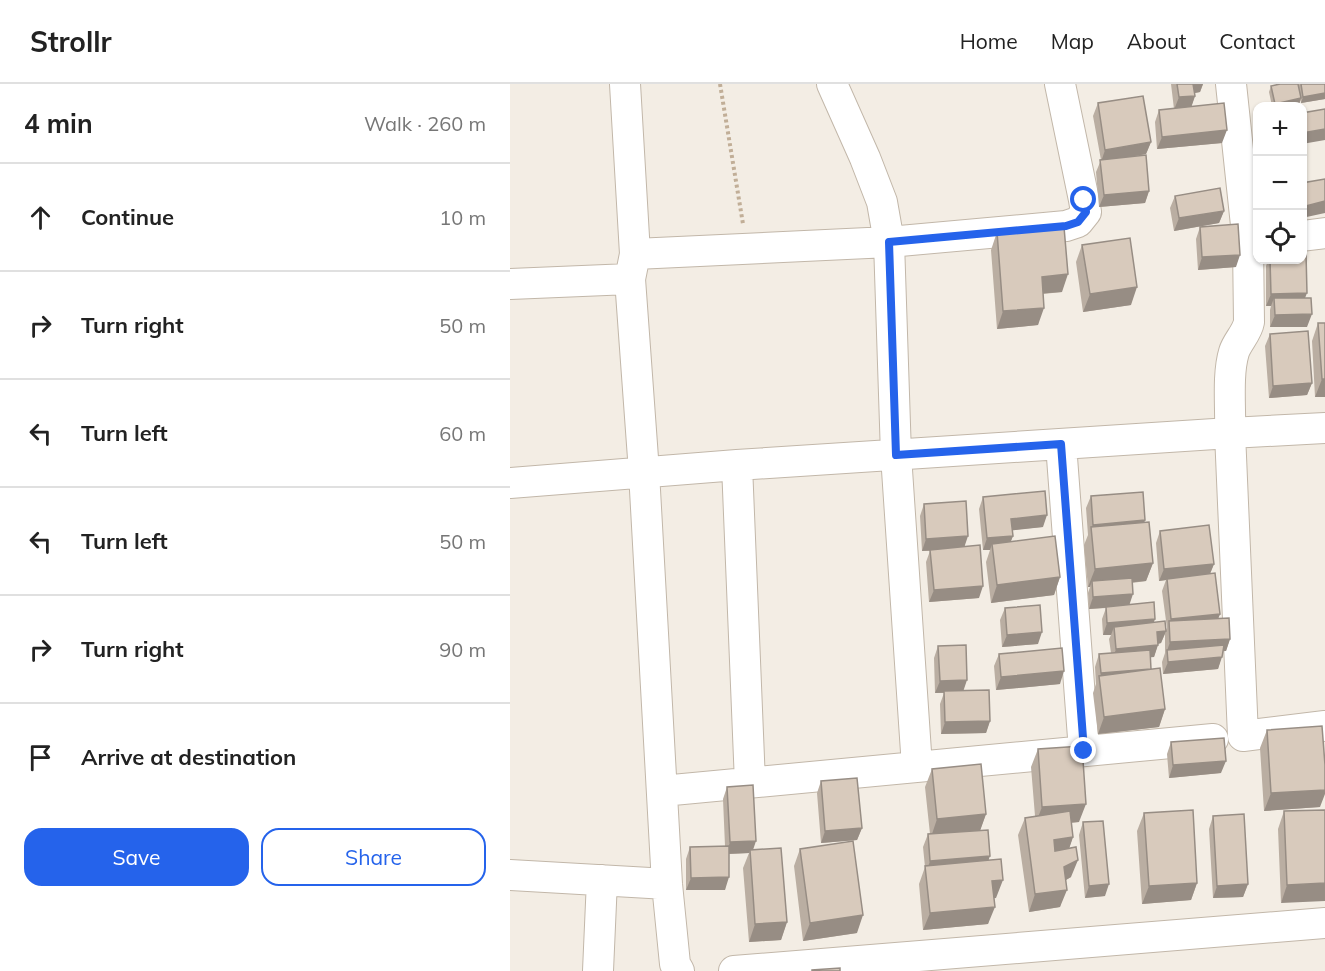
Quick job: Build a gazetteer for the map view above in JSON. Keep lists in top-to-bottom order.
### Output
{
  "page": {
    "header": "Strollr",
    "nav": [
      "Home",
      "Map",
      "About",
      "Contact"
    ],
    "heading": ["4 min", "Walk · 260 m"],
    "map_buttons": ["+", "−"],
    "list": [
      ["Continue", "10 m"],
      ["Turn right", "50 m"],
      ["Turn left", "60 m"],
      ["Turn left", "50 m"],
      ["Turn right", "90 m"],
      "Arrive at destination"
    ],
    "buttons": ["Save", "Share"]
  }
}
